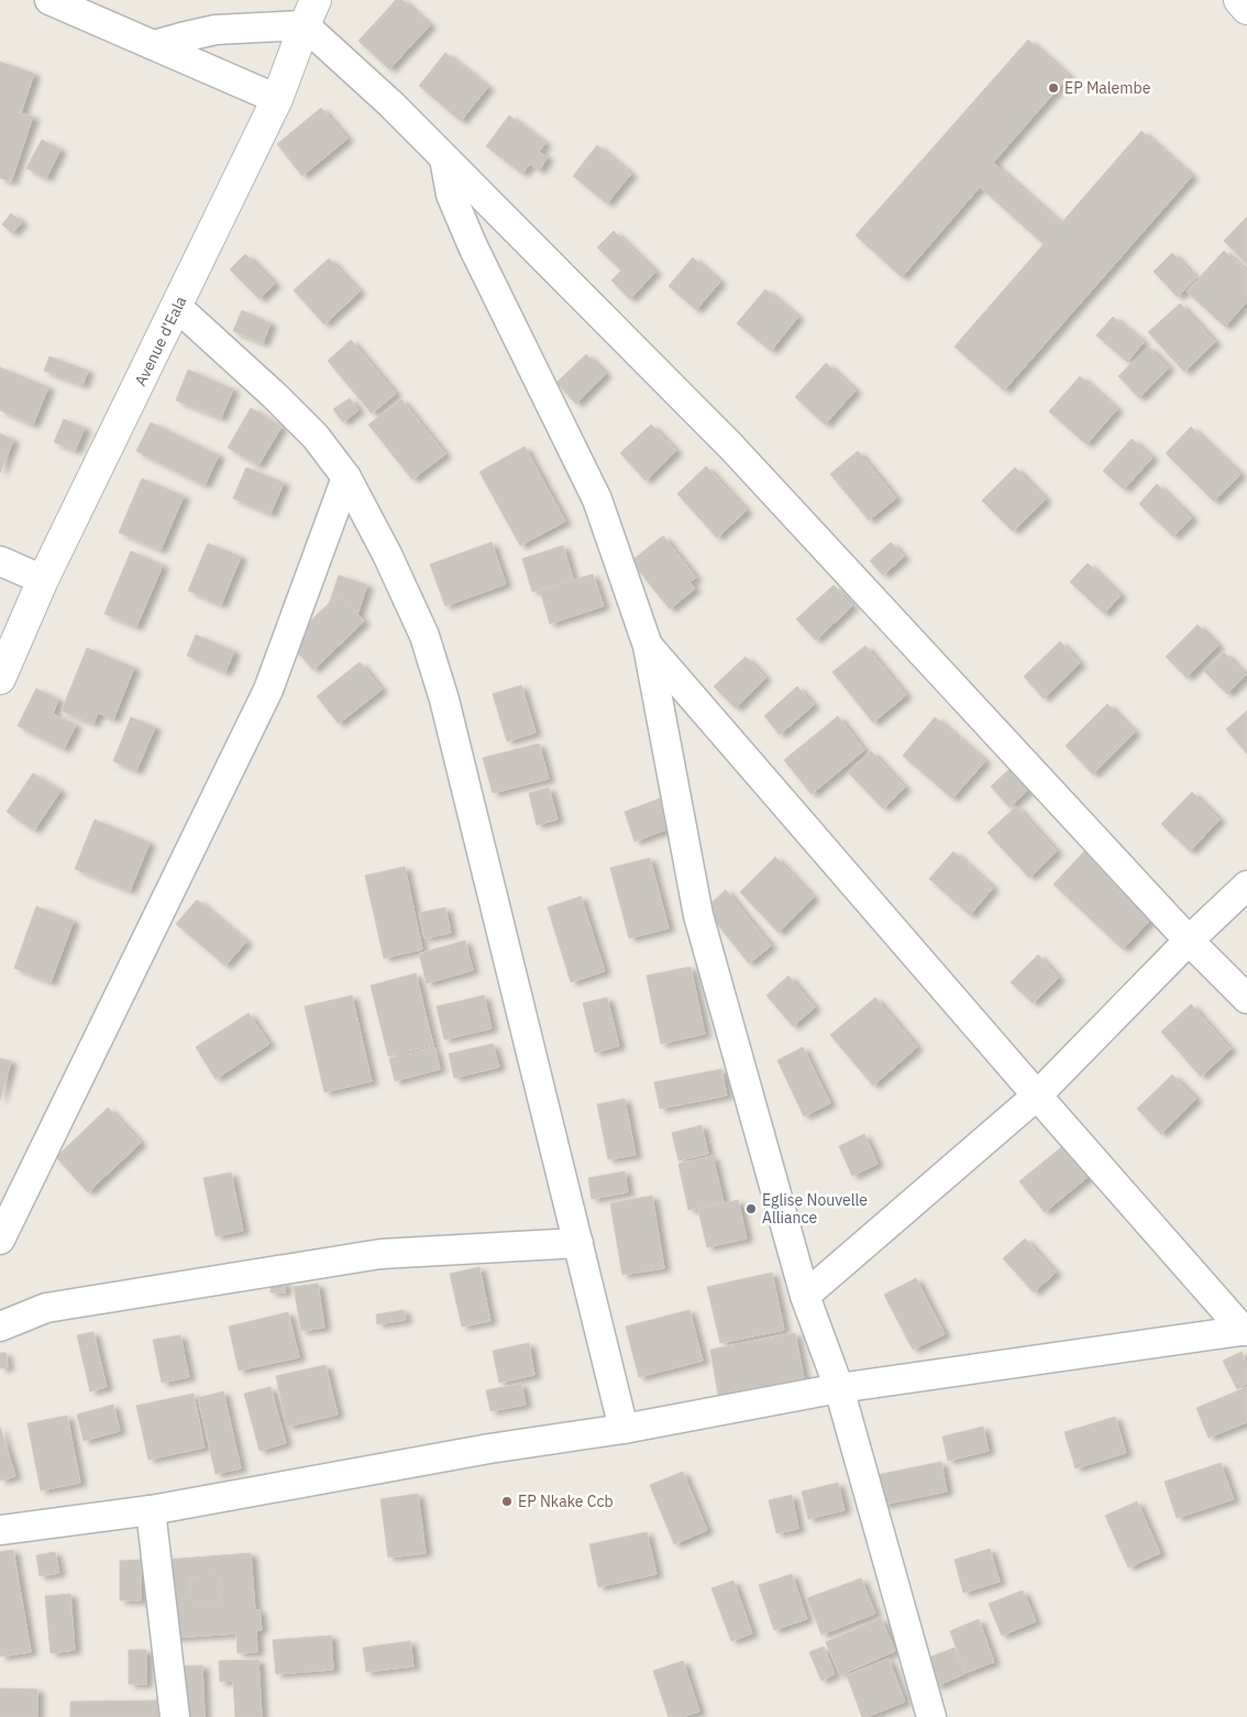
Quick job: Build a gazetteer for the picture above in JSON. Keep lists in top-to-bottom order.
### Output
{
  "streets": {
    "street": ["Avenue d'Eala"]
  },
  "places": ["EP Malembe", "Eglise Nouvelle Alliance", "EP Nkake Ccb"]
}
